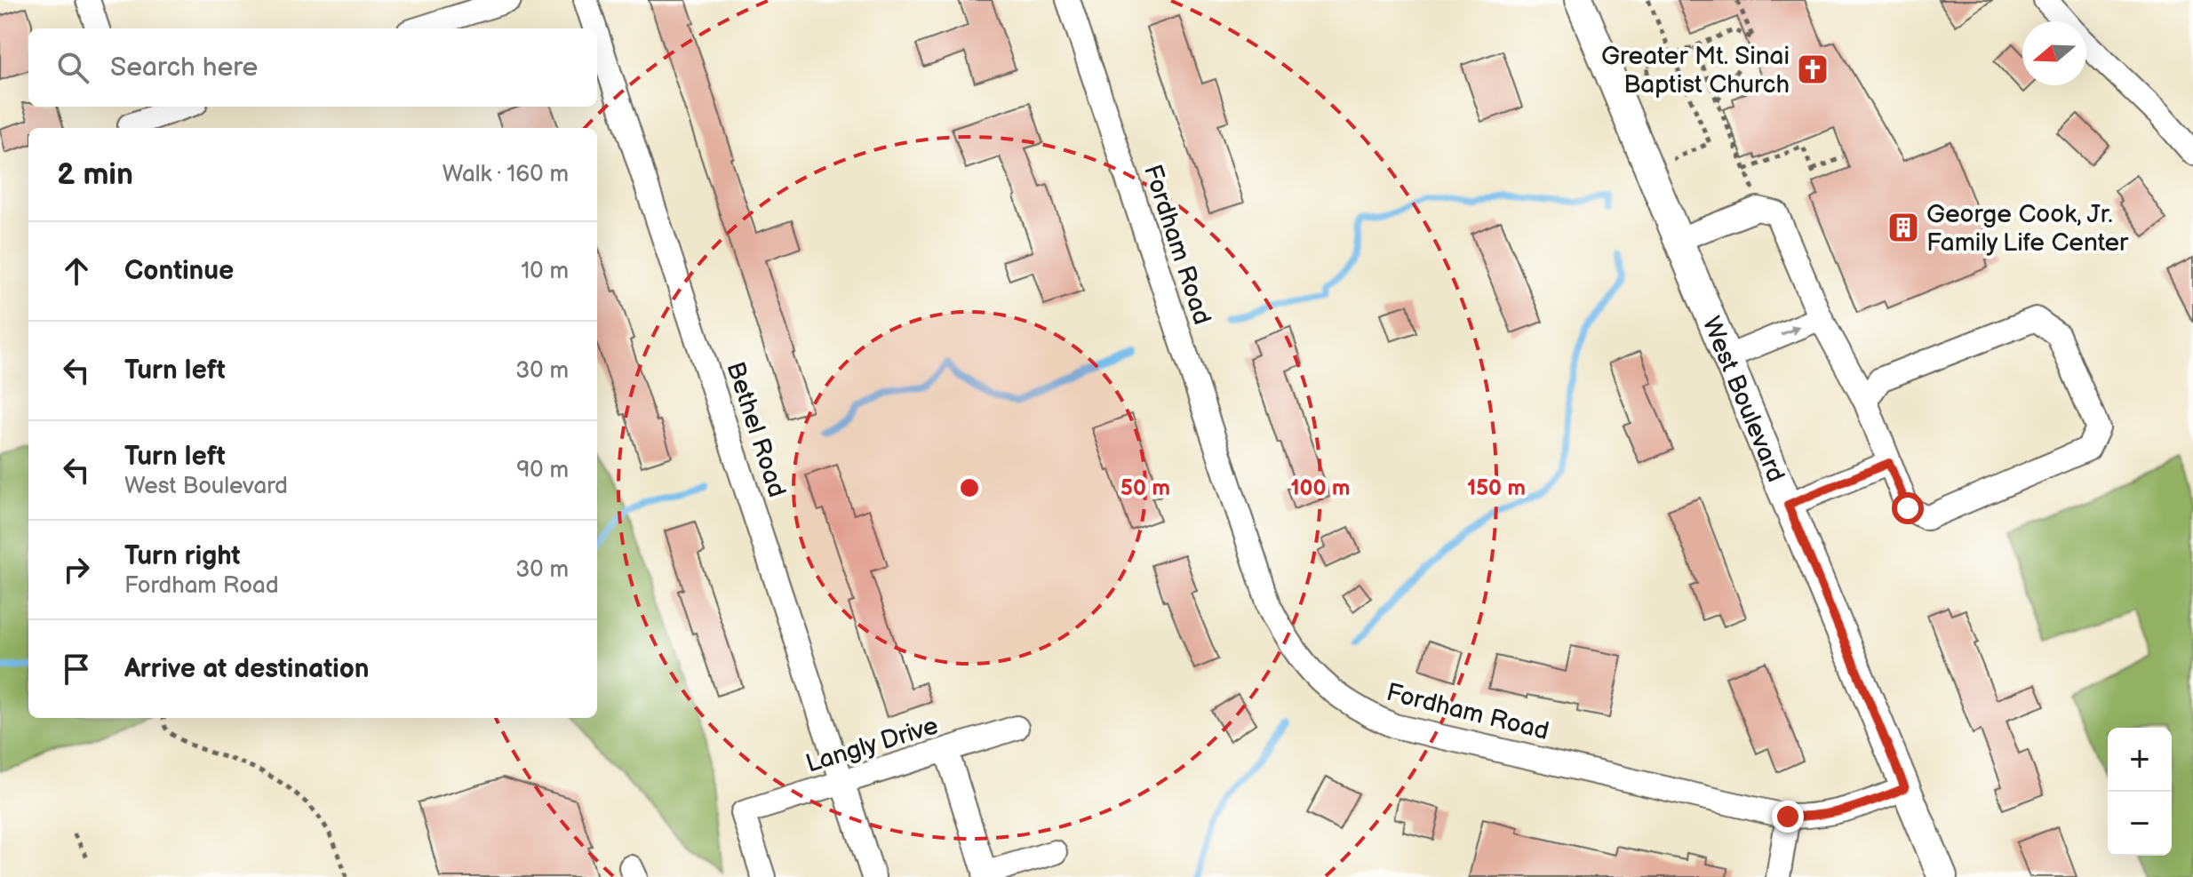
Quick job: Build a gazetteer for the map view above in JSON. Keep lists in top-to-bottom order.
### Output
{
  "streets": {
    "main road": ["West Boulevard"],
    "street": ["Fordham Road", "Bethel Road", "Langly Drive"]
  },
  "crossings": [
    ["Fordham Road", "West Boulevard"],
    ["Bethel Road", "Langly Drive"]
  ],
  "places": {
    "church": ["Greater Mt. Sinai Baptist Church"],
    "building": ["George Cook, Jr. Family Life Center"]
  },
  "north": "left",
  "page": {
    "search": "Search here",
    "heading": ["2 min", "Walk · 160 m"],
    "list": [
      ["Continue", "10 m"],
      ["Turn left", "30 m"],
      ["Turn left", "West Boulevard", "90 m"],
      ["Turn right", "Fordham Road", "30 m"],
      "Arrive at destination"
    ],
    "map_buttons": ["+", "−"]
  },
  "rings": ["50 m", "100 m", "150 m"]
}
